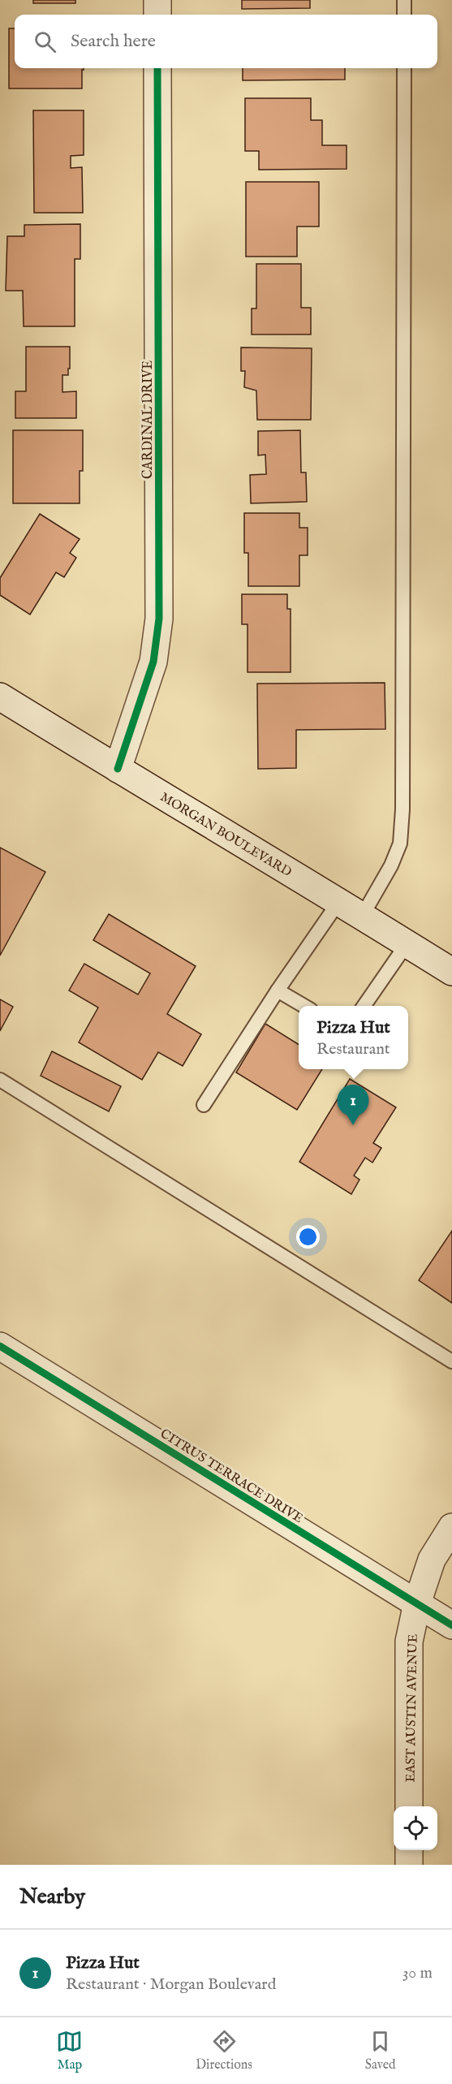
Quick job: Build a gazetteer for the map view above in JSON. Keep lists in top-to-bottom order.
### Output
{
  "streets": {
    "street": [
      "CARDINAL DRIVE",
      "MORGAN BOULEVARD",
      "CITRUS TERRACE DRIVE",
      "EAST AUSTIN AVENUE"
    ]
  },
  "crossings": [
    ["CARDINAL DRIVE", "MORGAN BOULEVARD"],
    ["CITRUS TERRACE DRIVE", "EAST AUSTIN AVENUE"]
  ],
  "page": {
    "search": "Search here",
    "popup": ["Pizza Hut", "Restaurant"],
    "pins": "1",
    "heading": "Nearby",
    "list": [
      {
        "mark": "1",
        "name": "Pizza Hut",
        "note": "Restaurant · Morgan Boulevard",
        "value": "30 m"
      }
    ],
    "nav": ["Map", "Directions", "Saved"]
  }
}
